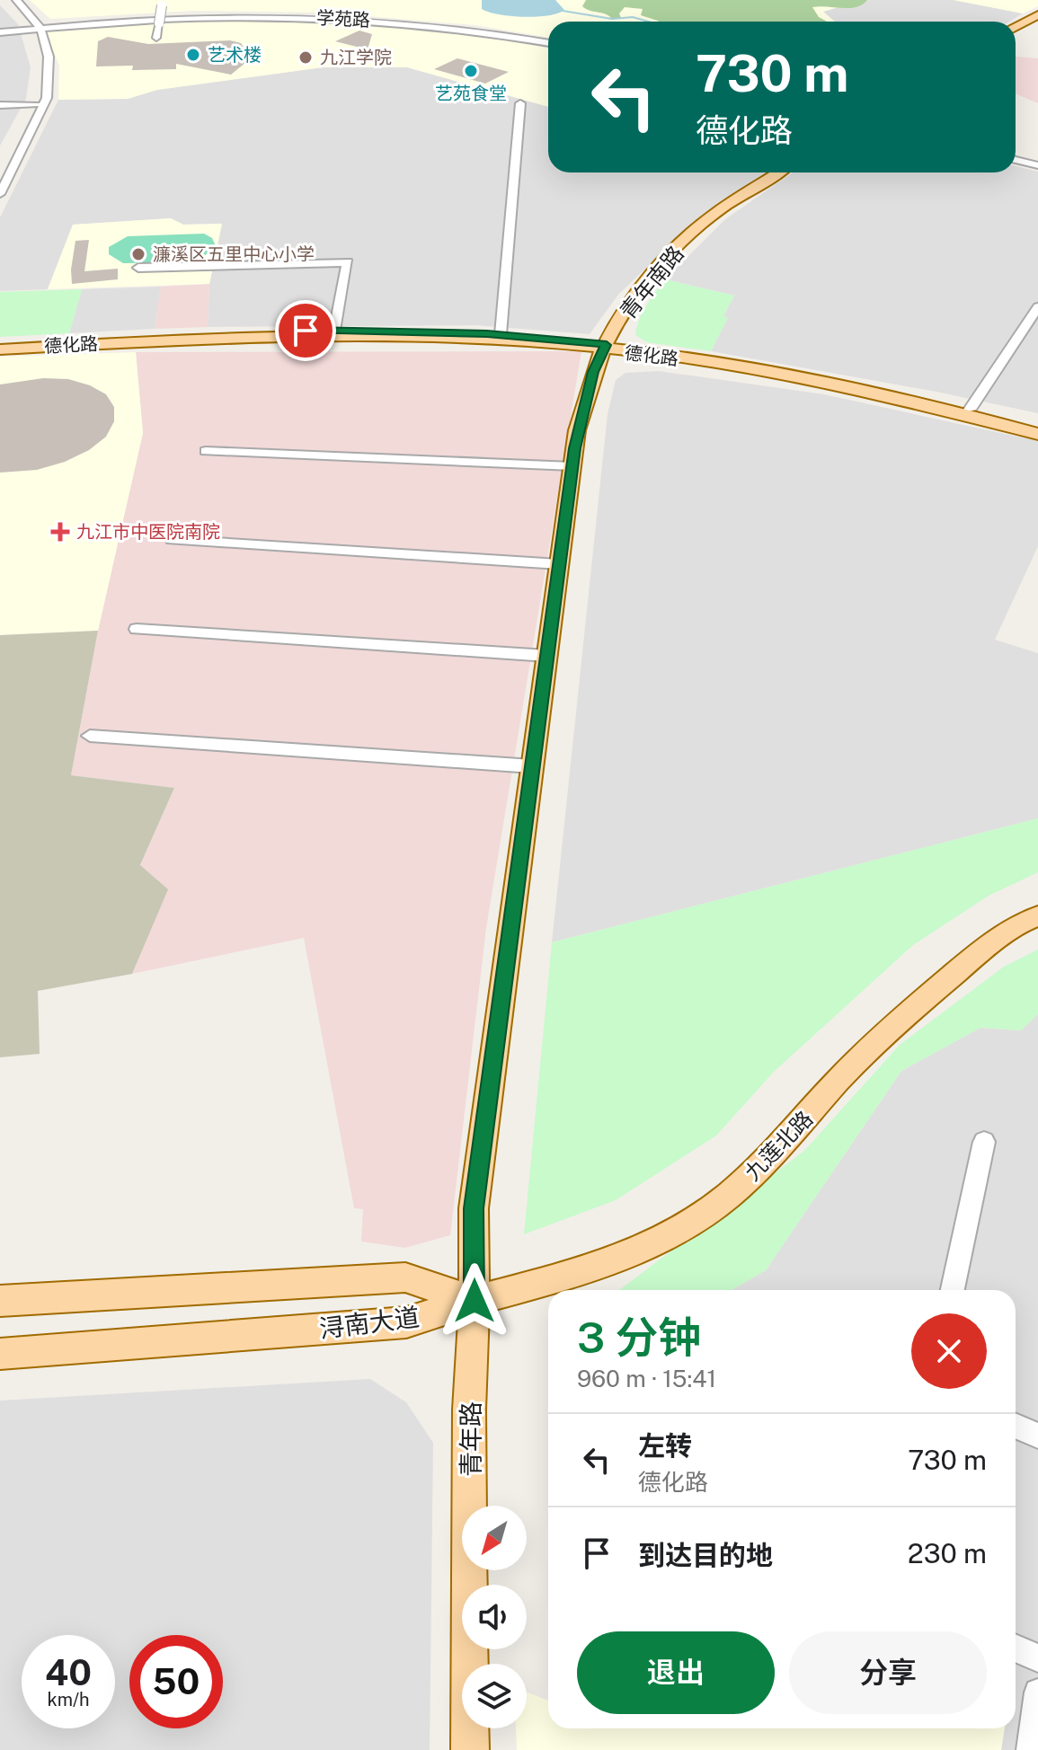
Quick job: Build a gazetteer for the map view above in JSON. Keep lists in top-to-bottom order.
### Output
{
  "streets": {
    "main road": [
      "青年南路",
      "德化路",
      "九莲北路",
      "浔南大道",
      "青年路"
    ],
    "street": ["学苑路"]
  },
  "crossings": [
    ["青年南路", "德化路"],
    ["青年南路", "九莲北路"],
    ["青年南路", "浔南大道"],
    ["青年南路", "青年路"],
    ["九莲北路", "浔南大道"],
    ["九莲北路", "青年路"],
    ["浔南大道", "青年路"]
  ],
  "places": {
    "other": [
      "艺术楼",
      "九江学院",
      "艺苑食堂",
      "濂溪区五里中心小学"
    ],
    "health": ["九江市中医院南院"]
  },
  "north": "bottom left",
  "page": {
    "turn": ["730 m", "德化路"],
    "heading": ["3 分钟", "960 m · 15:41"],
    "list": [
      {
        "name": "左转",
        "note": "德化路",
        "value": "730 m"
      },
      {
        "name": "到达目的地",
        "value": "230 m"
      }
    ],
    "buttons": ["退出", "分享"],
    "speed": "40 km/h",
    "limit": "50"
  }
}
